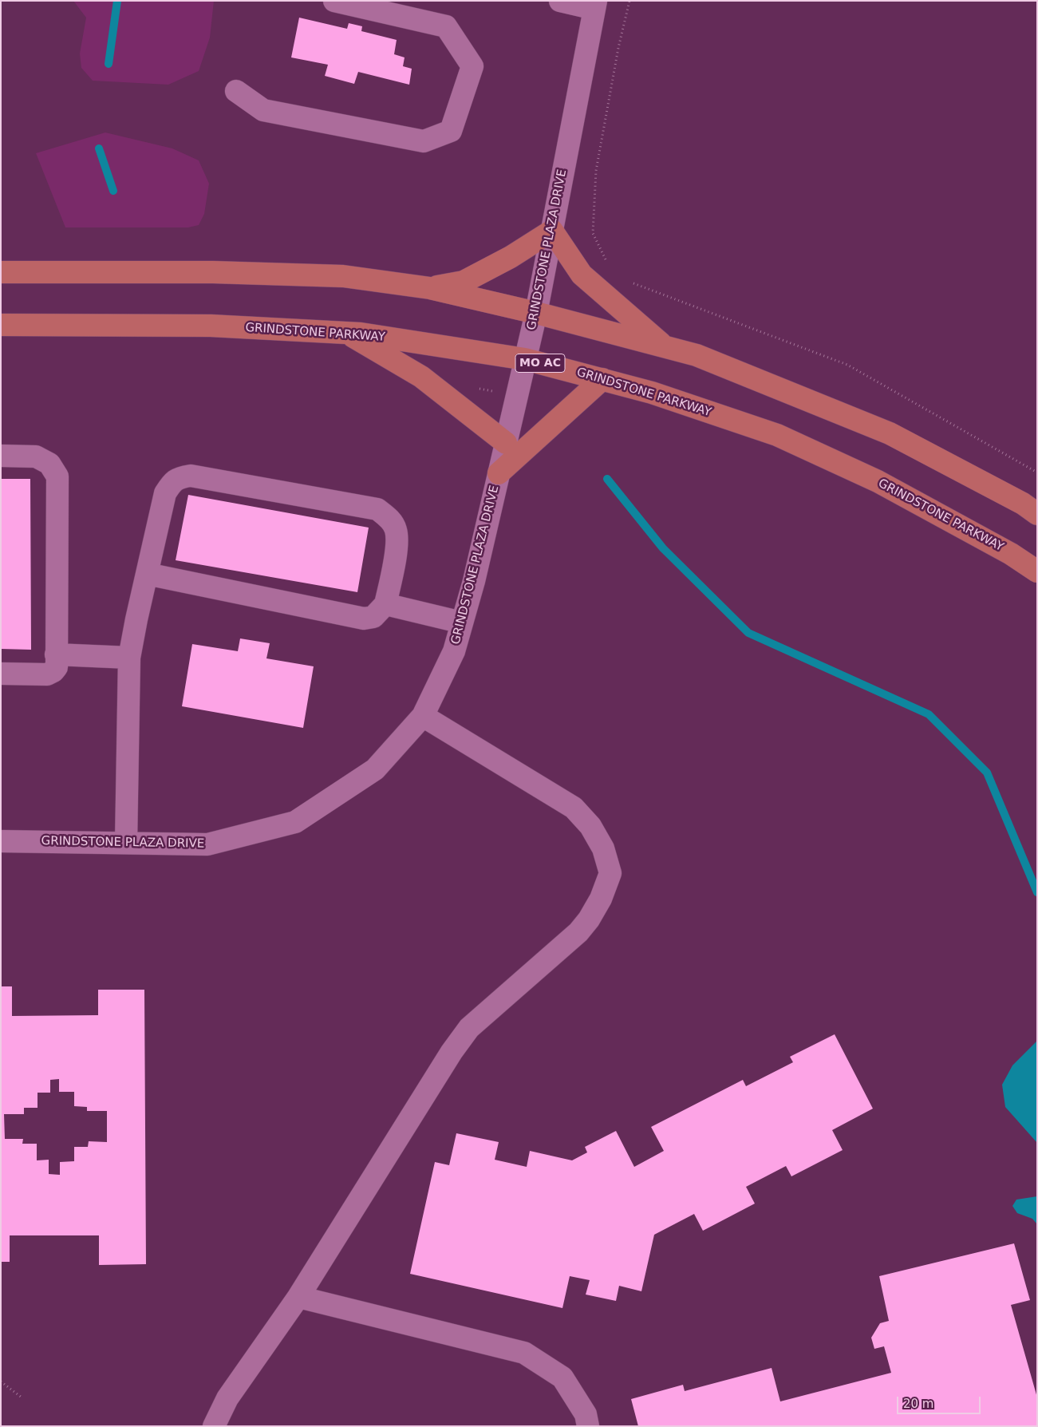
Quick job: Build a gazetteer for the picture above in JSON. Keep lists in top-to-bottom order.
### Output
{
  "streets": {
    "main road": ["GRINDSTONE PARKWAY", "MO AC"],
    "street": ["GRINDSTONE PLAZA DRIVE"]
  },
  "crossings": [
    ["GRINDSTONE PLAZA DRIVE", "GRINDSTONE PARKWAY"]
  ],
  "scale_bar": "20 m"
}
